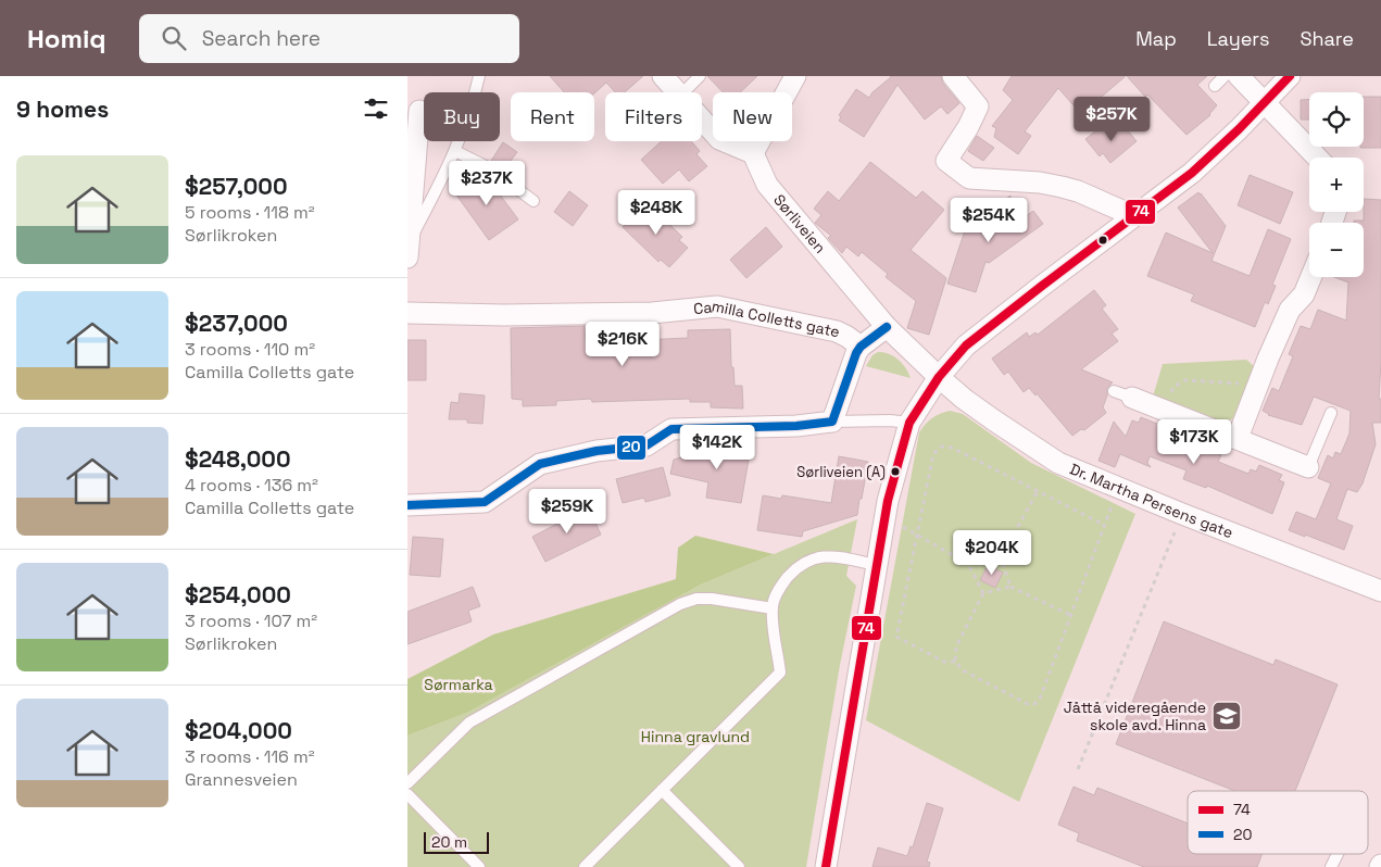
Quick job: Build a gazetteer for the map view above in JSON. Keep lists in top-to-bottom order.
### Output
{
  "streets": {
    "street": ["Sørliveien", "Camilla Colletts gate", "Dr. Martha Persens gate"]
  },
  "crossings": [
    ["Sørliveien", "Dr. Martha Persens gate"]
  ],
  "parks": ["Sørmarka", "Hinna gravlund"],
  "places": {
    "other": ["Sørliveien (A)"],
    "school or university": ["Jåttå videregående skole avd. Hinna"]
  },
  "lines": ["transit line 74", "transit line 20"],
  "legend": ["74", "20"],
  "scale_bar": "20 m",
  "page": {
    "header": "Homiq",
    "search": "Search here",
    "nav": ["Map", "Layers", "Share"],
    "heading": "9 homes",
    "map_buttons": ["+", "−"],
    "chip": [
      "Buy",
      "Rent",
      "Filters",
      "New"
    ],
    "price": [
      "$257K",
      "$237K",
      "$248K",
      "$254K",
      "$216K",
      "$173K",
      "$142K",
      "$259K",
      "$204K"
    ],
    "list": [
      {
        "name": "$257,000",
        "note": "5 rooms · 118 m² · Sørlikroken"
      },
      {
        "name": "$237,000",
        "note": "3 rooms · 110 m² · Camilla Colletts gate"
      },
      {
        "name": "$248,000",
        "note": "4 rooms · 136 m² · Camilla Colletts gate"
      },
      {
        "name": "$254,000",
        "note": "3 rooms · 107 m² · Sørlikroken"
      },
      {
        "name": "$204,000",
        "note": "3 rooms · 116 m² · Grannesveien"
      }
    ],
    "scale": "20 m"
  }
}
